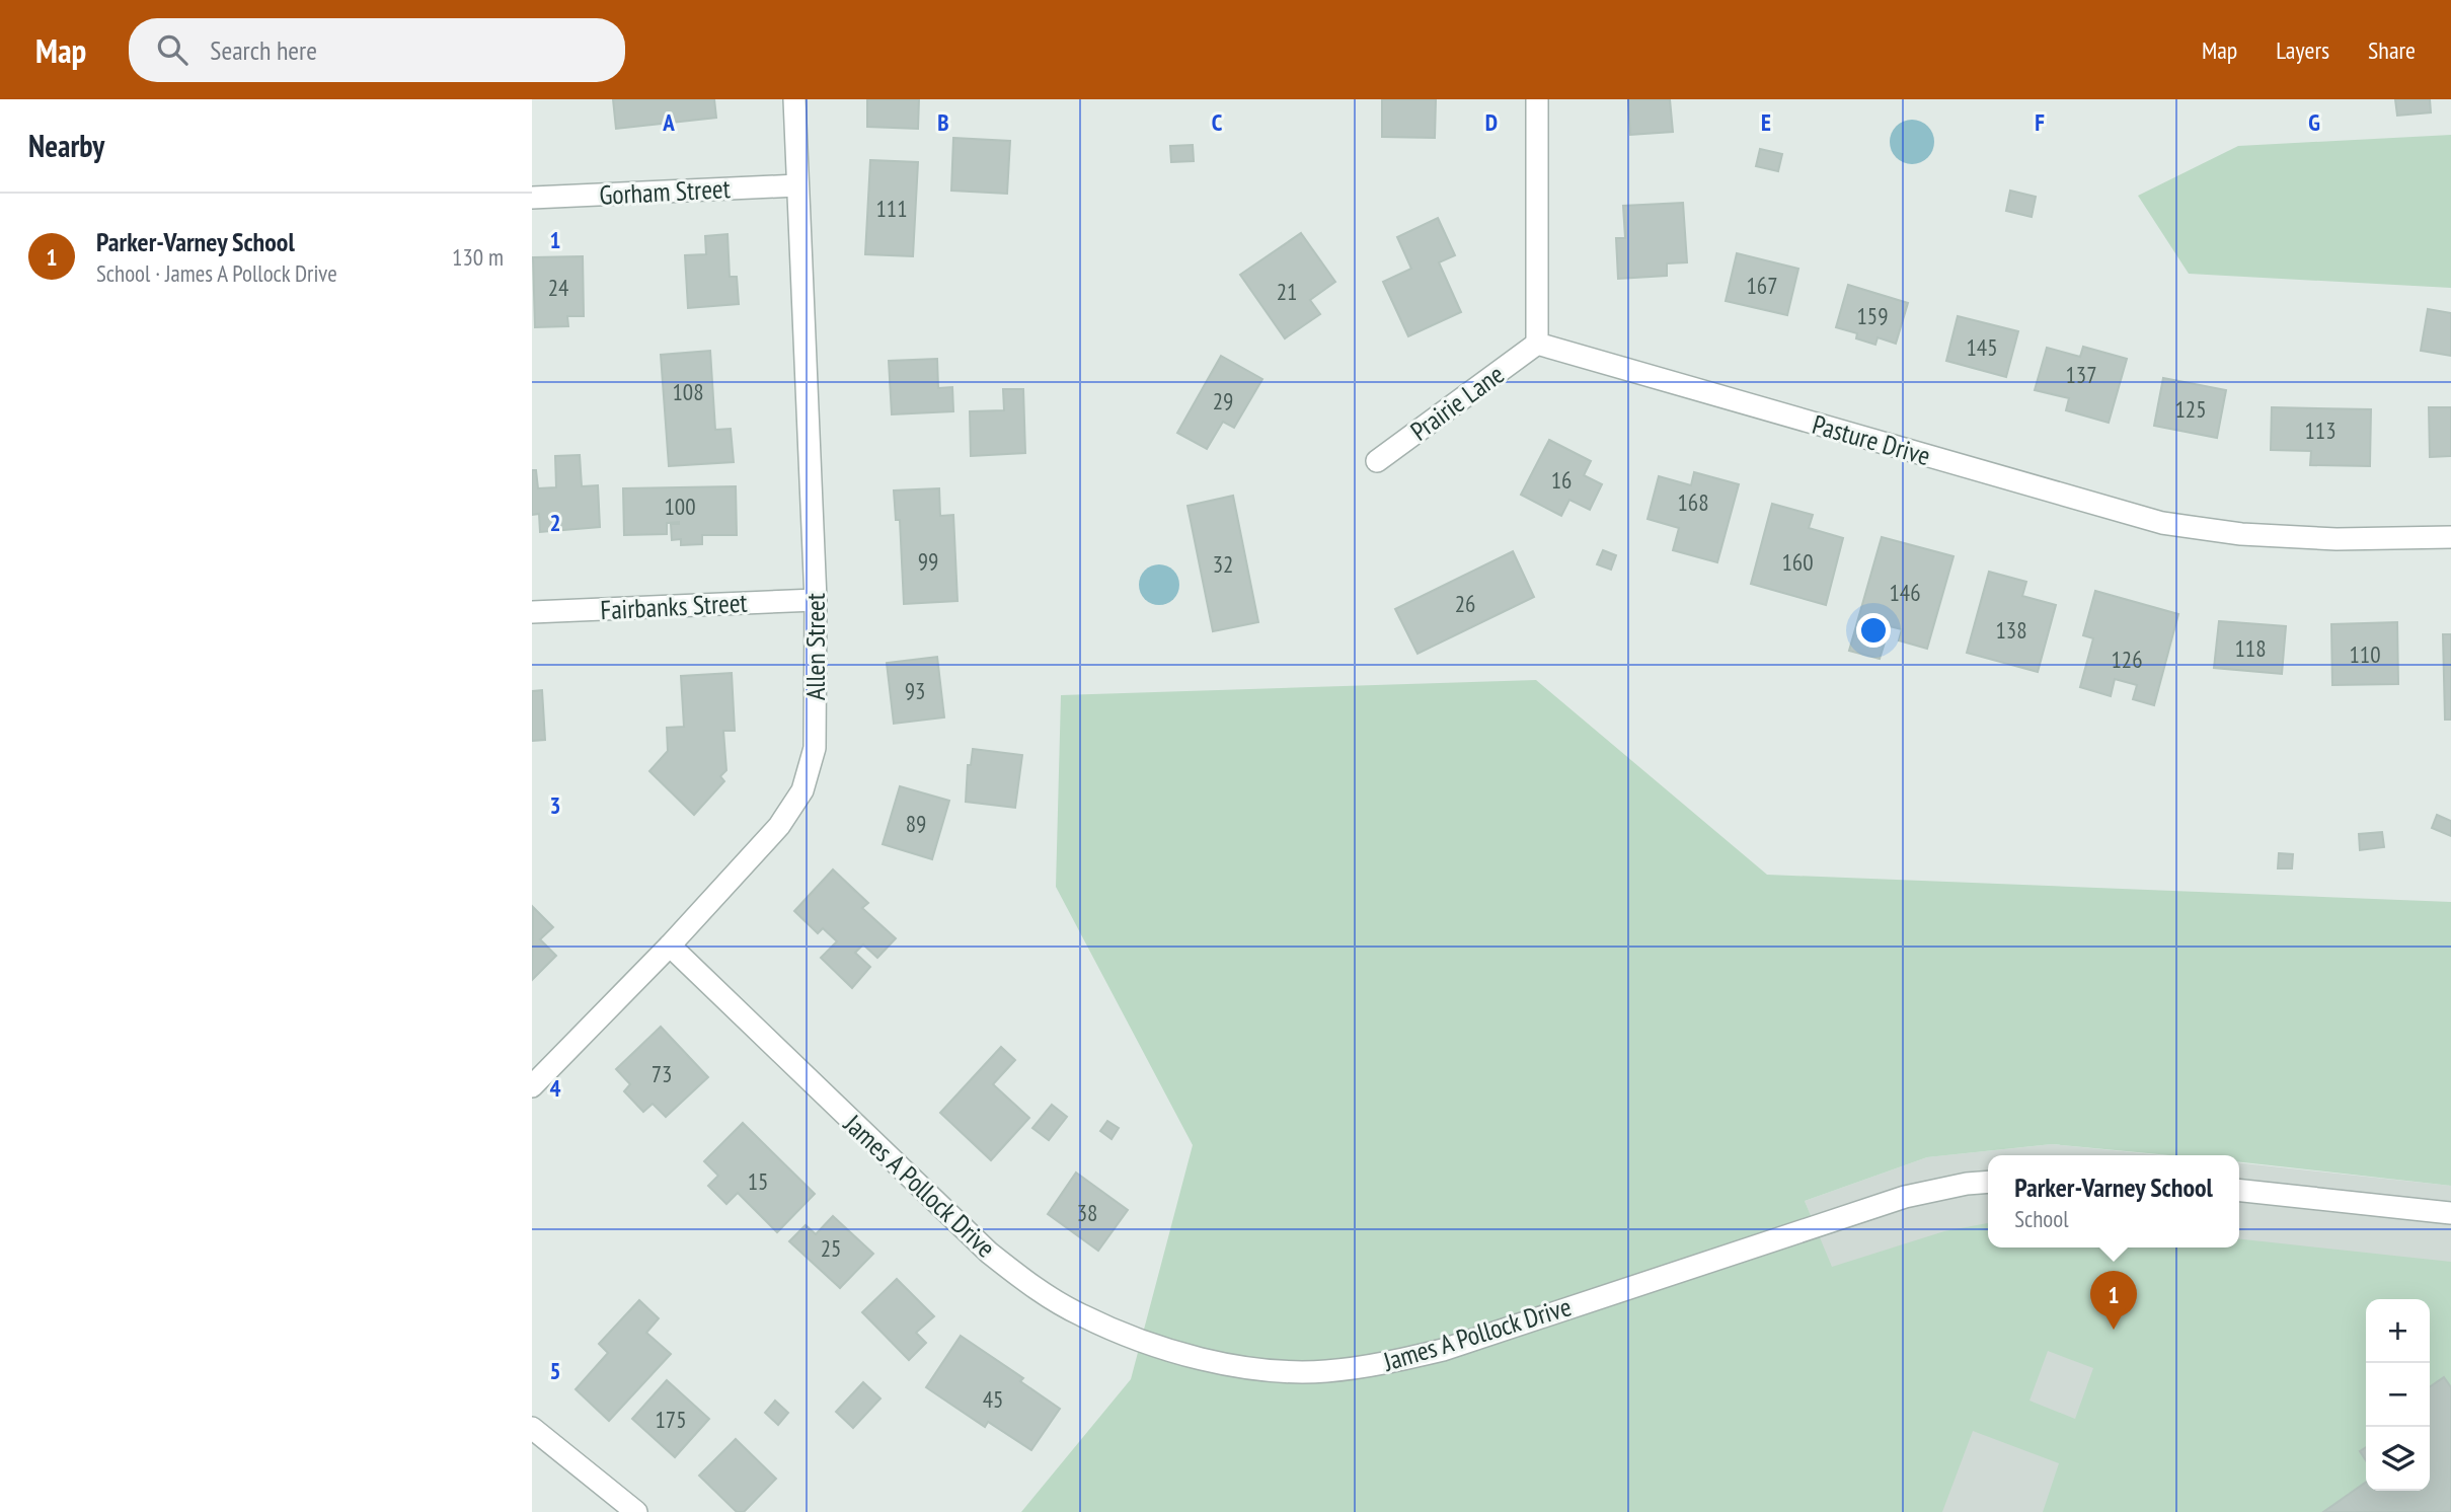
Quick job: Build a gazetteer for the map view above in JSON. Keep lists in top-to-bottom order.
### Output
{
  "streets": {
    "street": [
      "Gorham Street",
      "Prairie Lane",
      "Pasture Drive",
      "Fairbanks Street",
      "Allen Street",
      "James A Pollock Drive"
    ]
  },
  "crossings": [
    ["Gorham Street", "Allen Street"],
    ["Prairie Lane", "Pasture Drive"],
    ["Fairbanks Street", "Allen Street"],
    ["Allen Street", "James A Pollock Drive"]
  ],
  "house_numbers": [
    "111",
    "167",
    "24",
    "21",
    "159",
    "145",
    "137",
    "108",
    "29",
    "125",
    "113",
    "16",
    "168",
    "100",
    "99",
    "160",
    "32",
    "146",
    "26",
    "138",
    "118",
    "110",
    "126",
    "93",
    "89",
    "73",
    "15",
    "38",
    "25",
    "45",
    "175"
  ],
  "page": {
    "header": "Map",
    "search": "Search here",
    "nav": ["Map", "Layers", "Share"],
    "heading": "Nearby",
    "list": [
      {
        "mark": "1",
        "name": "Parker-Varney School",
        "note": "School · James A Pollock Drive",
        "value": "130 m"
      }
    ],
    "popup": ["Parker-Varney School", "School"],
    "pins": "1",
    "map_buttons": ["+", "−"]
  },
  "grid": {
    "columns": [
      "A",
      "B",
      "C",
      "D",
      "E",
      "F",
      "G"
    ],
    "rows": [
      "1",
      "2",
      "3",
      "4",
      "5"
    ]
  }
}
